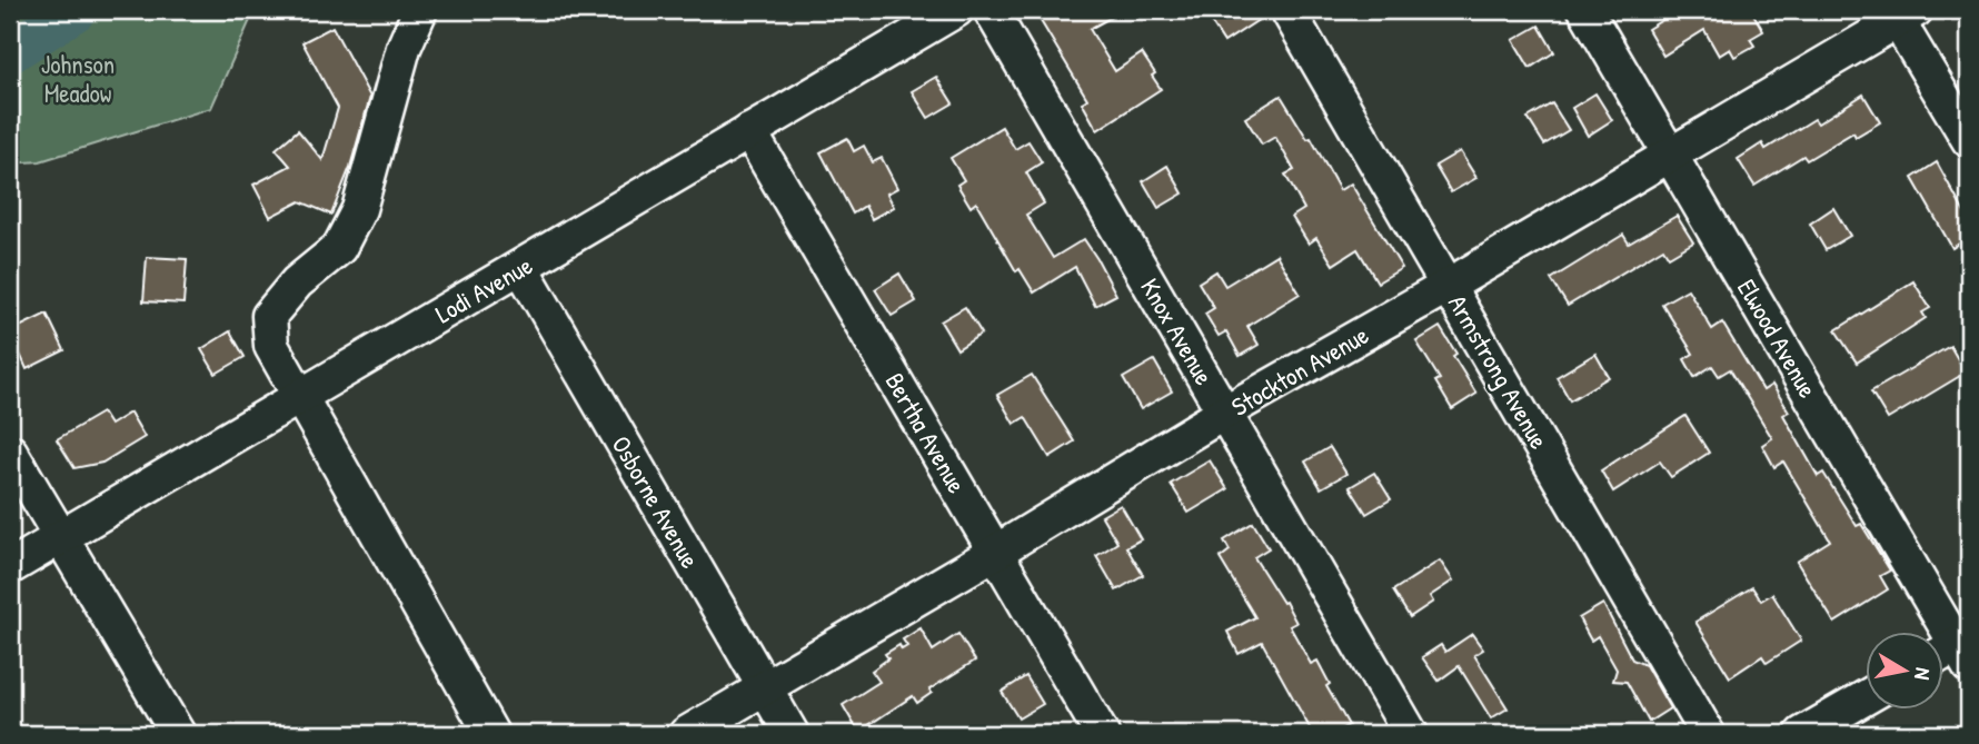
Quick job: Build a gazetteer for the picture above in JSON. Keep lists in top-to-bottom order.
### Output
{
  "streets": {
    "street": [
      "Lodi Avenue",
      "Knox Avenue",
      "Elwood Avenue",
      "Stockton Avenue",
      "Armstrong Avenue",
      "Bertha Avenue",
      "Osborne Avenue"
    ]
  },
  "crossings": [
    ["Lodi Avenue", "Bertha Avenue"],
    ["Lodi Avenue", "Osborne Avenue"],
    ["Knox Avenue", "Stockton Avenue"],
    ["Elwood Avenue", "Stockton Avenue"],
    ["Stockton Avenue", "Armstrong Avenue"],
    ["Stockton Avenue", "Bertha Avenue"],
    ["Stockton Avenue", "Osborne Avenue"]
  ],
  "parks": ["Johnson Meadow"],
  "north": "right"
}
